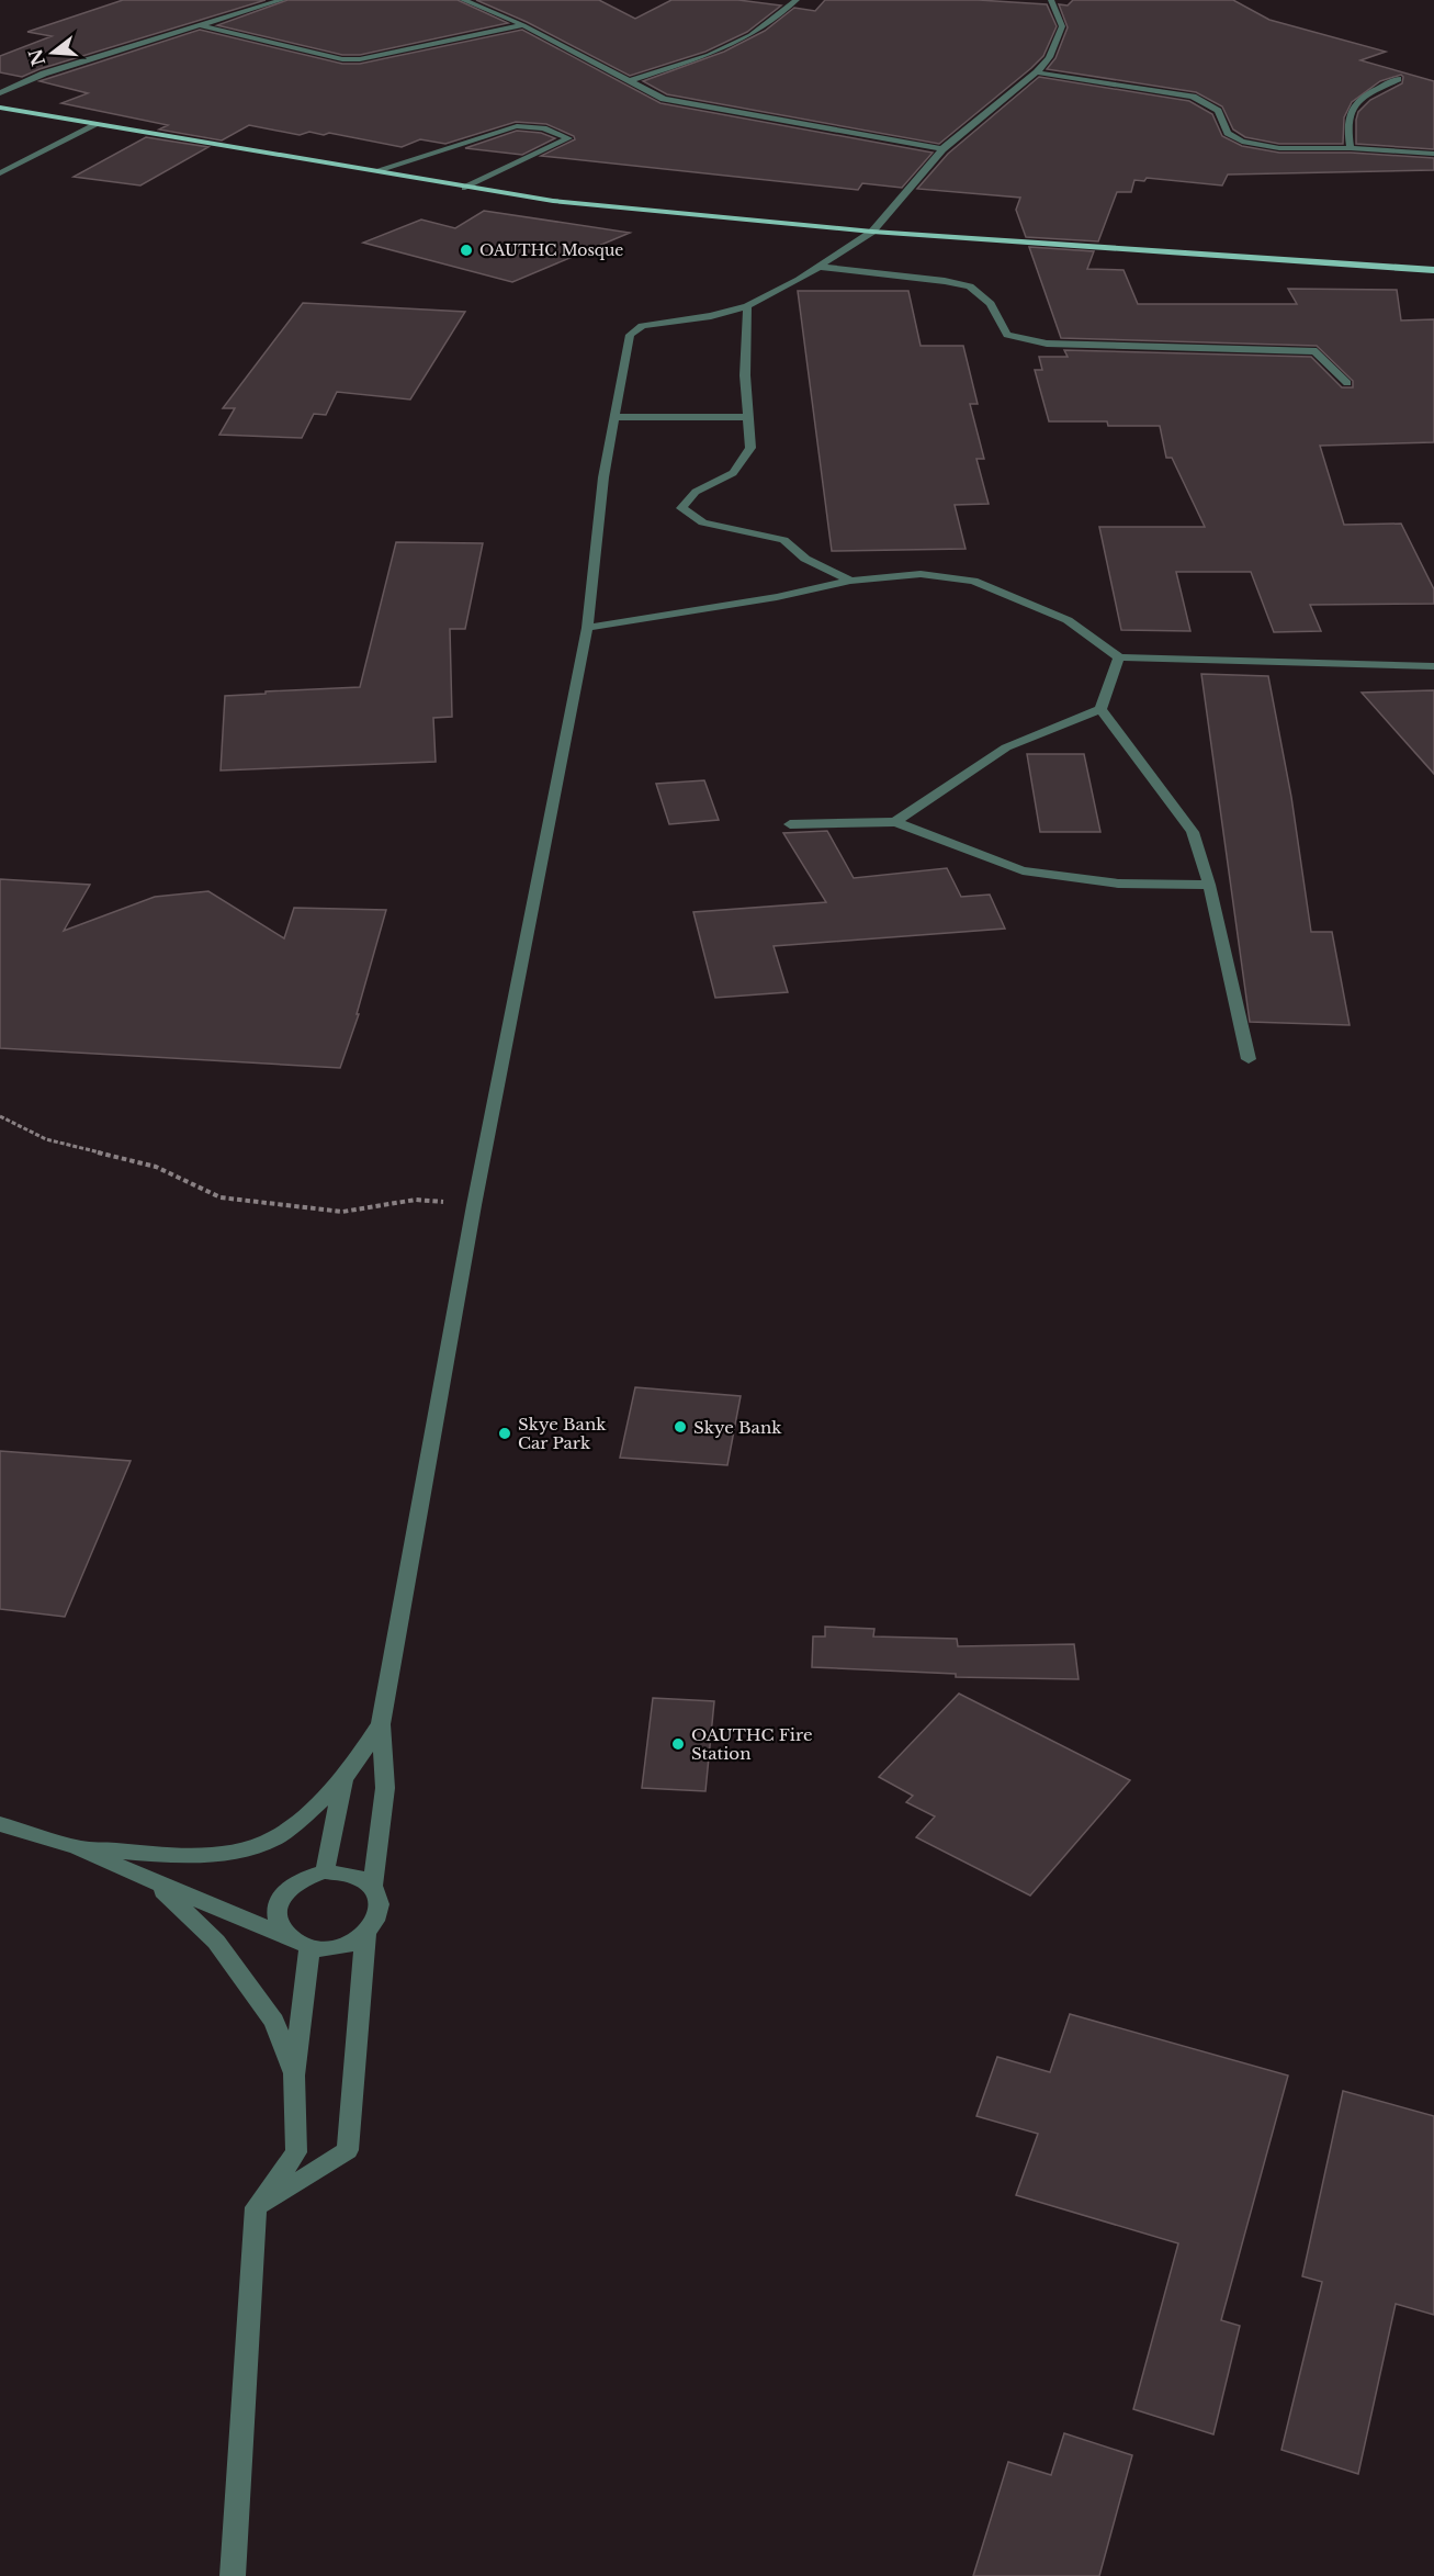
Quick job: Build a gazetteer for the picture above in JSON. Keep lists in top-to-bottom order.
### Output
{
  "places": [
    "OAUTHC Mosque",
    "Skye Bank",
    "Skye Bank Car Park",
    "OAUTHC Fire Station"
  ],
  "north": "left"
}
